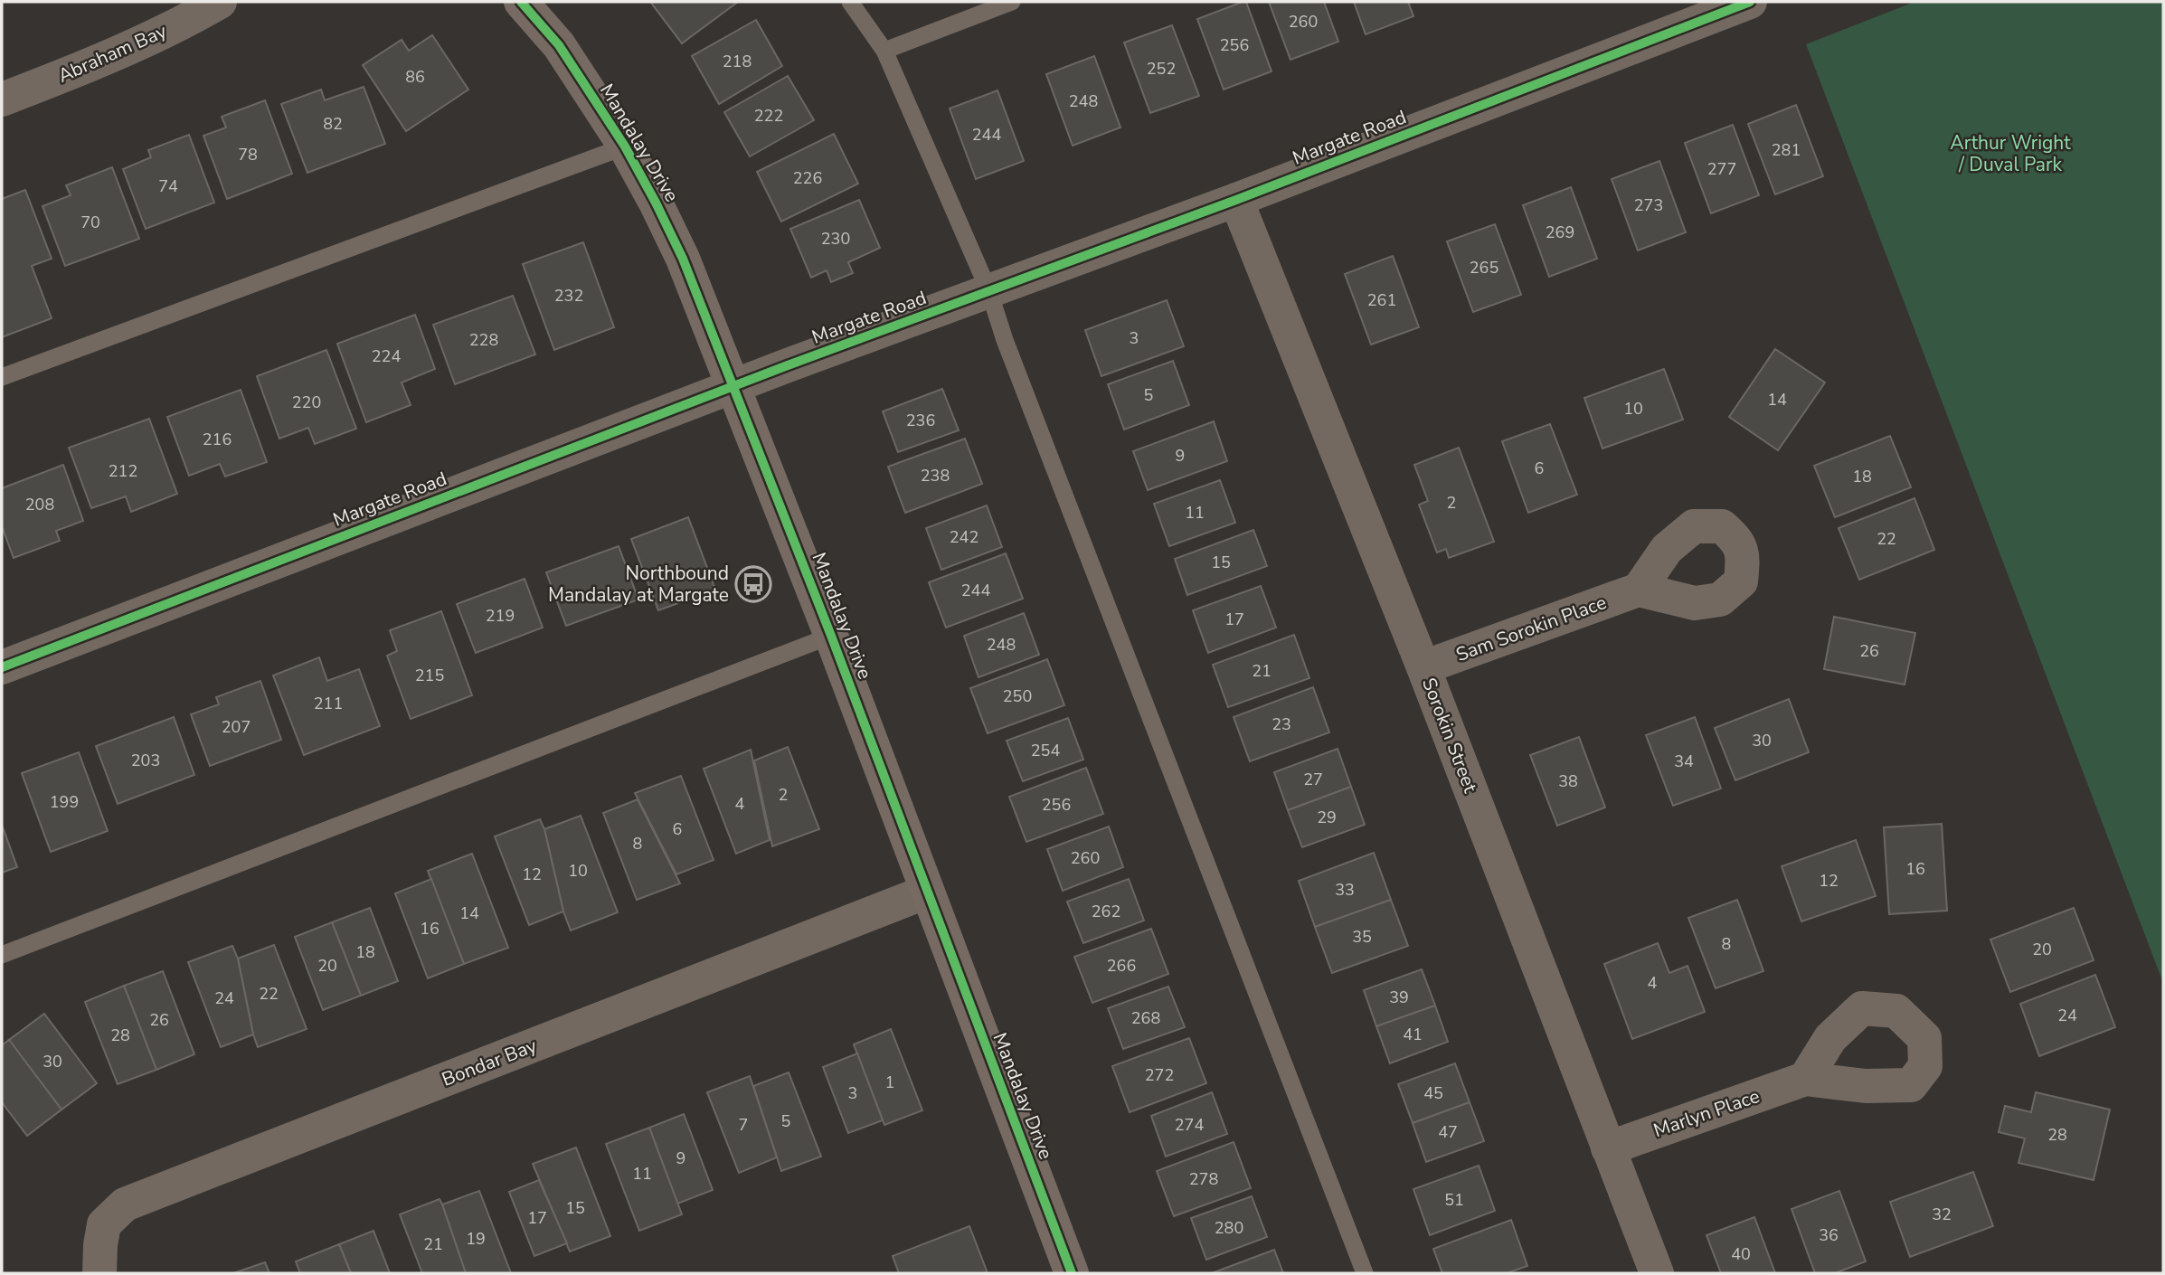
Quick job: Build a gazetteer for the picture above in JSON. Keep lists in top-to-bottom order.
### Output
{
  "streets": {
    "street": [
      "Abraham Bay",
      "Margate Road",
      "Mandalay Drive",
      "Sam Sorokin Place",
      "Sorokin Street",
      "Bondar Bay",
      "Marlyn Place"
    ]
  },
  "crossings": [
    ["Margate Road", "Mandalay Drive"],
    ["Margate Road", "Sorokin Street"],
    ["Mandalay Drive", "Bondar Bay"],
    ["Sam Sorokin Place", "Sorokin Street"],
    ["Sorokin Street", "Marlyn Place"]
  ],
  "parks": ["Arthur Wright / Duval Park"],
  "places": {
    "bus stop": ["Northbound Mandalay at Margate"]
  },
  "house_numbers": [
    "260",
    "256",
    "218",
    "252",
    "86",
    "248",
    "222",
    "82",
    "244",
    "281",
    "78",
    "277",
    "226",
    "74",
    "273",
    "70",
    "269",
    "230",
    "265",
    "232",
    "261",
    "3",
    "228",
    "224",
    "5",
    "14",
    "220",
    "10",
    "236",
    "216",
    "9",
    "6",
    "212",
    "238",
    "18",
    "2",
    "208",
    "11",
    "242",
    "22",
    "15",
    "244",
    "219",
    "17",
    "248",
    "26",
    "21",
    "215",
    "250",
    "211",
    "23",
    "207",
    "30",
    "254",
    "203",
    "34",
    "27",
    "38",
    "2",
    "199",
    "4",
    "256",
    "29",
    "6",
    "8",
    "260",
    "16",
    "10",
    "12",
    "12",
    "33",
    "262",
    "14",
    "16",
    "35",
    "8",
    "20",
    "18",
    "20",
    "266",
    "4",
    "22",
    "39",
    "24",
    "24",
    "268",
    "26",
    "41",
    "28",
    "30",
    "272",
    "1",
    "3",
    "45",
    "5",
    "7",
    "274",
    "47",
    "28",
    "9",
    "11",
    "278",
    "51",
    "15",
    "32",
    "17",
    "280",
    "36",
    "19",
    "21",
    "40"
  ]
}
